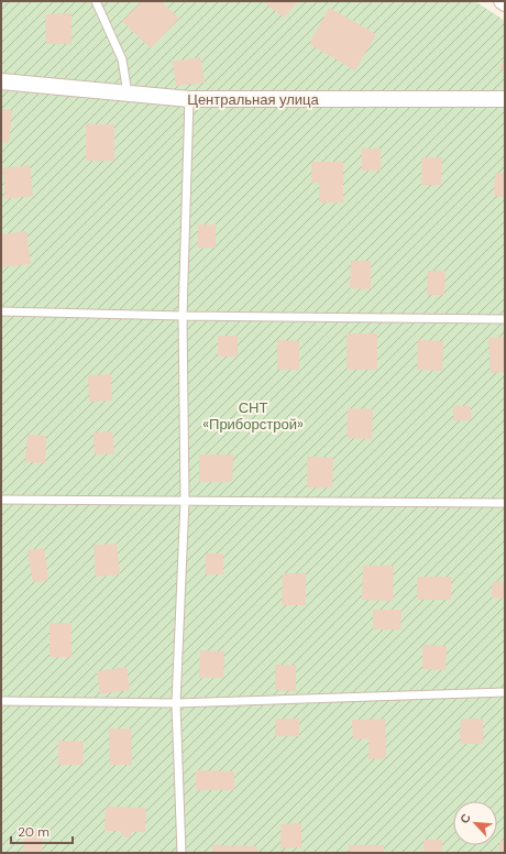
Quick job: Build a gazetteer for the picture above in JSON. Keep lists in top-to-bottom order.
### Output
{
  "streets": {
    "street": ["Центральная улица"]
  },
  "parks": ["СНТ «Приборстрой»"],
  "scale_bar": "20 m",
  "north": "top left"
}
